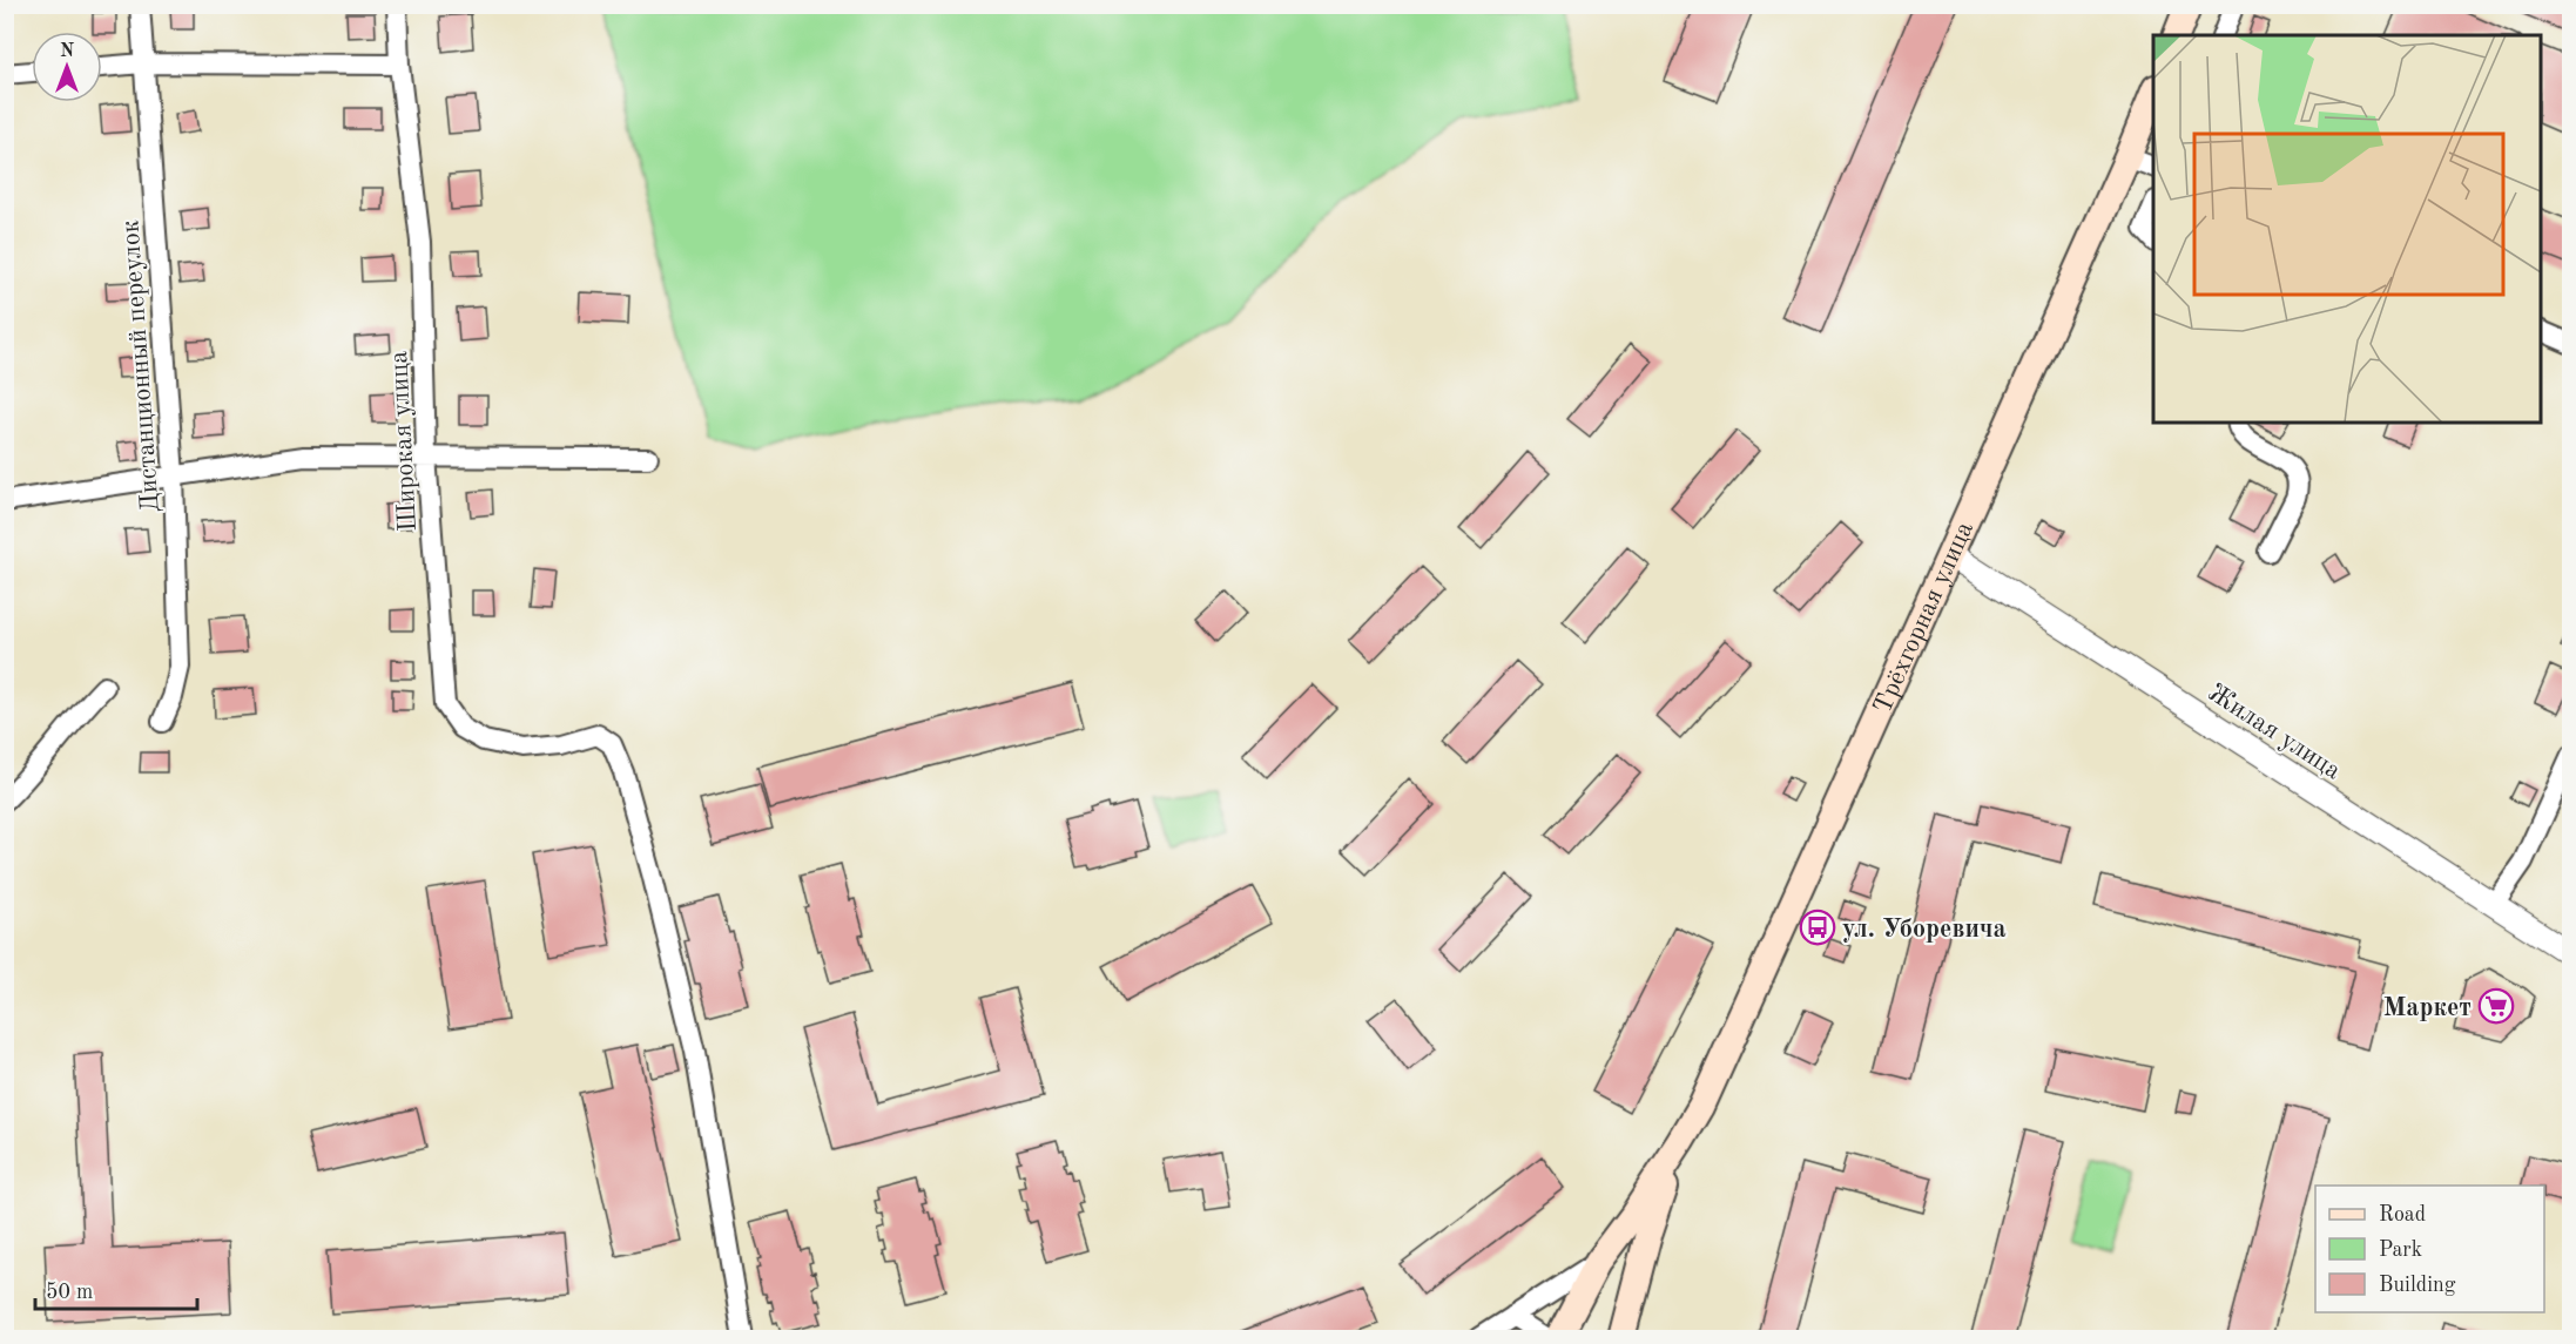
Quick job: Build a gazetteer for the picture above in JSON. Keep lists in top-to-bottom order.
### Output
{
  "streets": {
    "main road": ["Трёхгорная улица"],
    "street": ["Дистанционный переулок", "Широкая улица", "Жилая улица"]
  },
  "crossings": [
    ["Трёхгорная улица", "Жилая улица"]
  ],
  "places": {
    "bus stop": ["ул. Уборевича"],
    "supermarket": ["Маркет"]
  },
  "legend": ["Road", "Park", "Building"],
  "scale_bar": "50 m",
  "north": "top"
}
